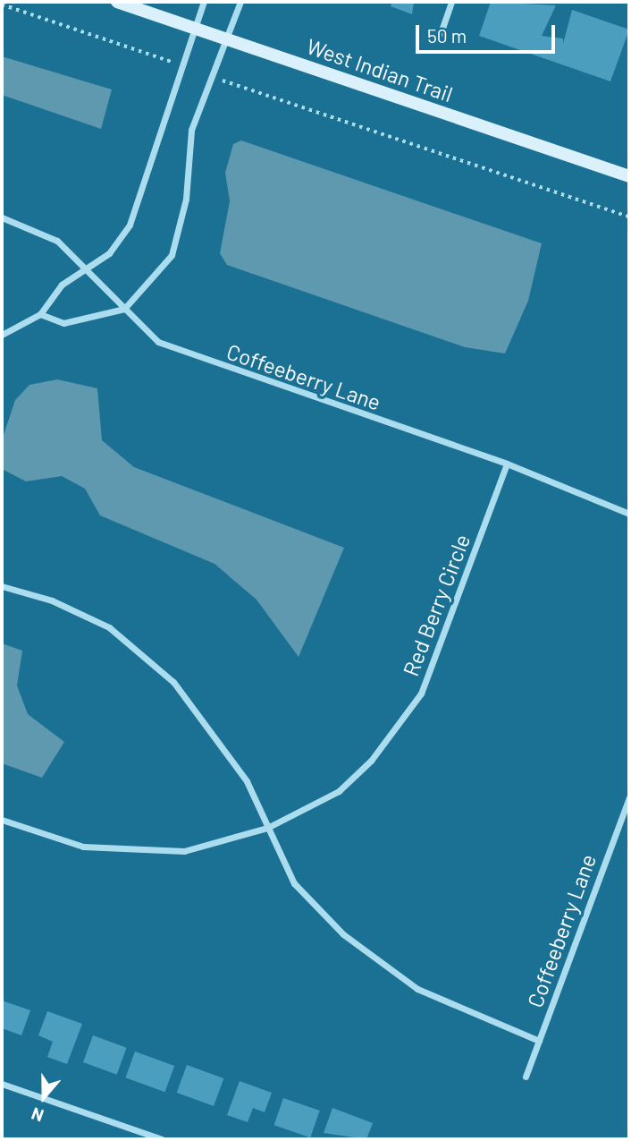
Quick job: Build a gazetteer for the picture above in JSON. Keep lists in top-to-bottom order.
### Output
{
  "streets": {
    "main road": ["West Indian Trail"],
    "street": ["Coffeeberry Lane", "Red Berry Circle"]
  },
  "crossings": [
    ["Coffeeberry Lane", "Red Berry Circle"]
  ],
  "scale_bar": "50 m",
  "north": "bottom"
}
